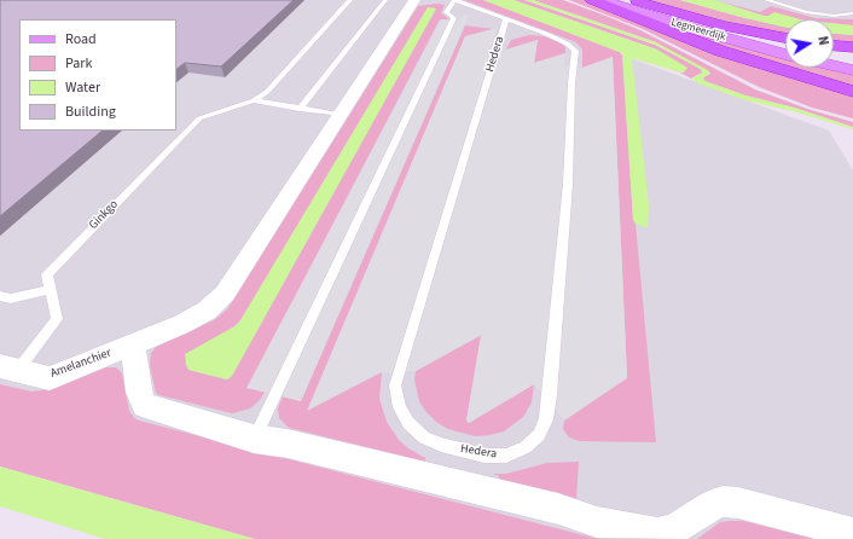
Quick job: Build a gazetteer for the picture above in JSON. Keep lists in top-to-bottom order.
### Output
{
  "streets": {
    "main road": ["Legmeerdijk"],
    "street": ["Amelanchier"],
    "lane": ["Hedera", "Ginkgo"]
  },
  "crossings": [
    ["Ginkgo", "Amelanchier"]
  ],
  "legend": [
    "Road",
    "Park",
    "Water",
    "Building"
  ],
  "north": "right"
}
